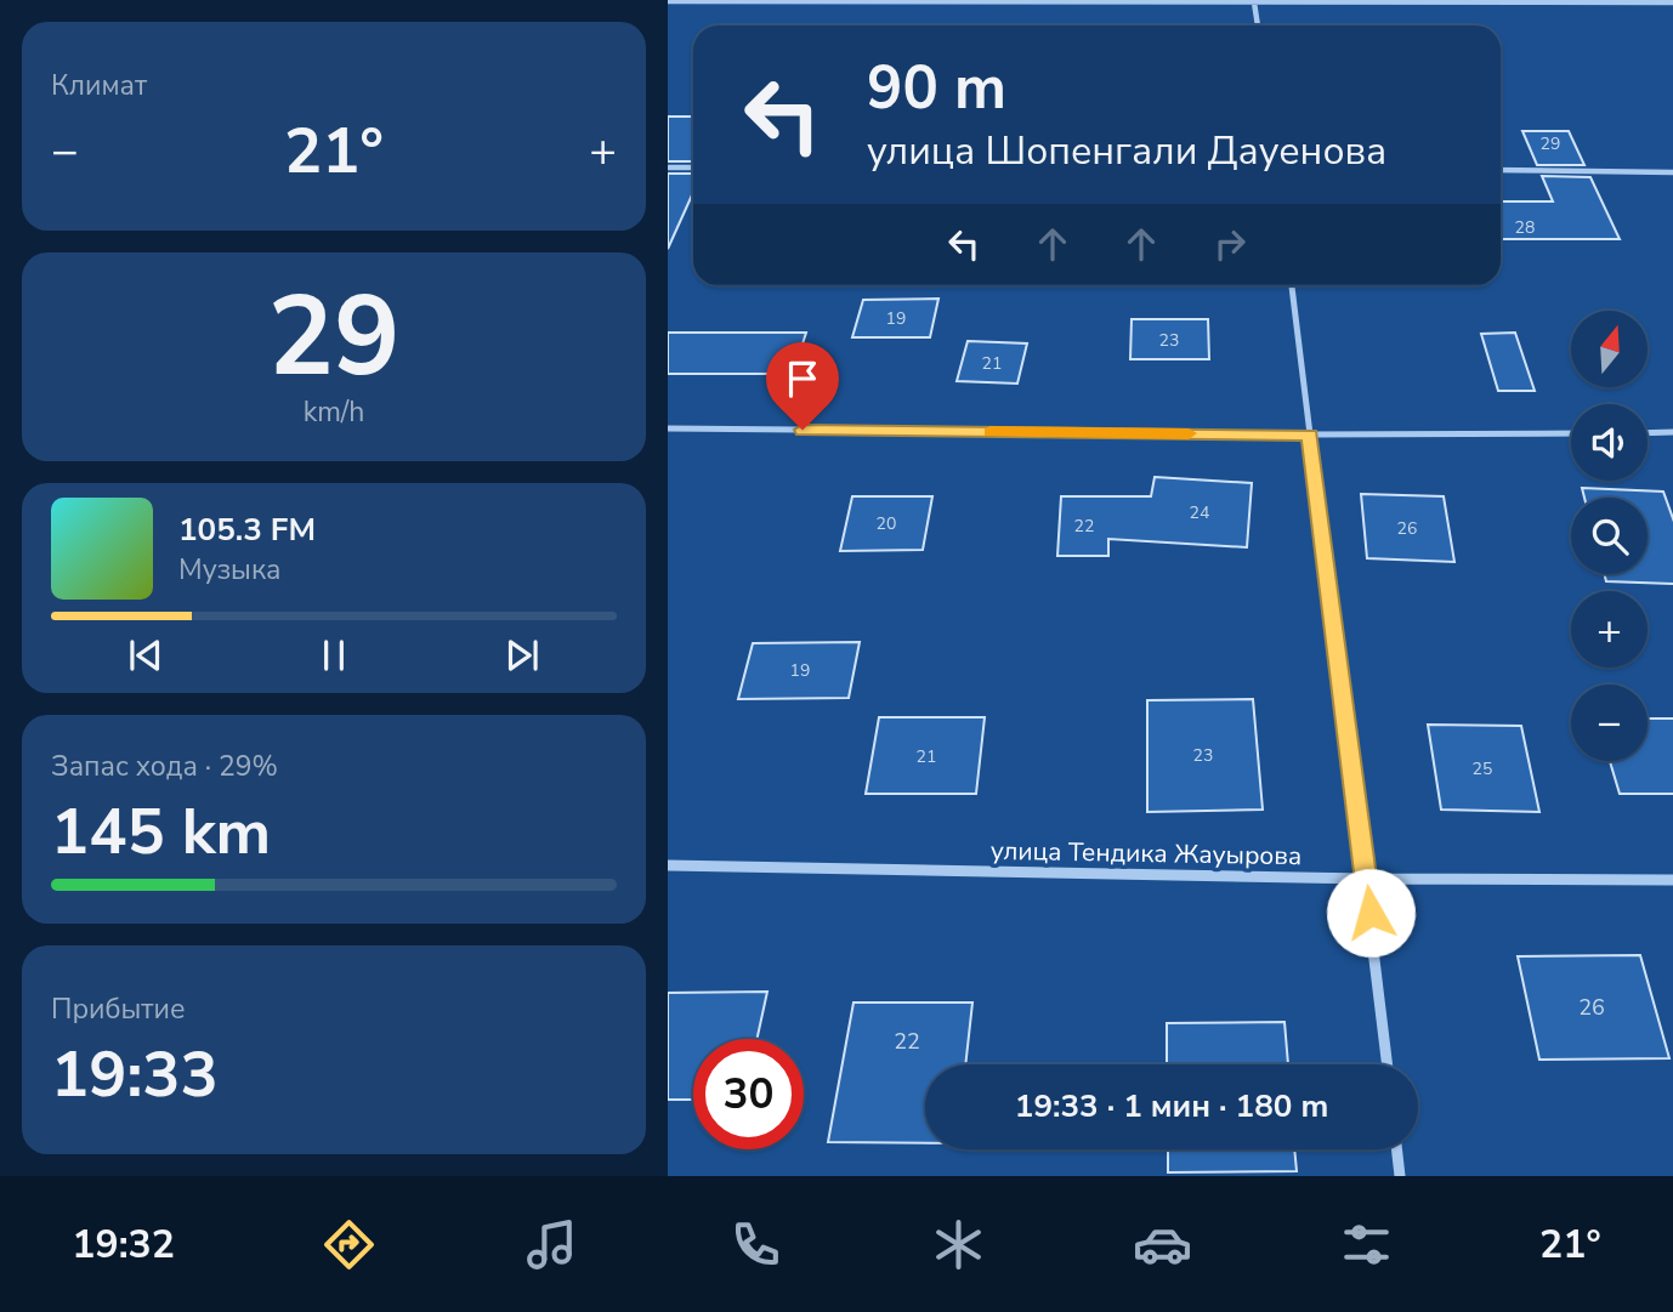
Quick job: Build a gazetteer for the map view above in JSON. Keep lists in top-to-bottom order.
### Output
{
  "streets": {
    "street": ["улица Тендика Жауырова"]
  },
  "house_numbers": [
    "29",
    "28",
    "19",
    "23",
    "21",
    "24",
    "20",
    "22",
    "26",
    "19",
    "23",
    "21",
    "25",
    "26",
    "22"
  ],
  "north": "top",
  "page": {
    "tile": [
      "Климат",
      ["29", "km/h"],
      ["Запас хода · 29%", "145 km"],
      ["Прибытие", "19:33"]
    ],
    "turn": ["90 m", "улица Шопенгали Дауенова"],
    "heat": ["−", "21°", "+"],
    "map_buttons": ["+", "−"],
    "song": ["105.3 FM", "Музыка"],
    "limit": "30",
    "trip": "19:33 · 1 мин · 180 m",
    "tabs": ["19:32", "21°"]
  }
}
